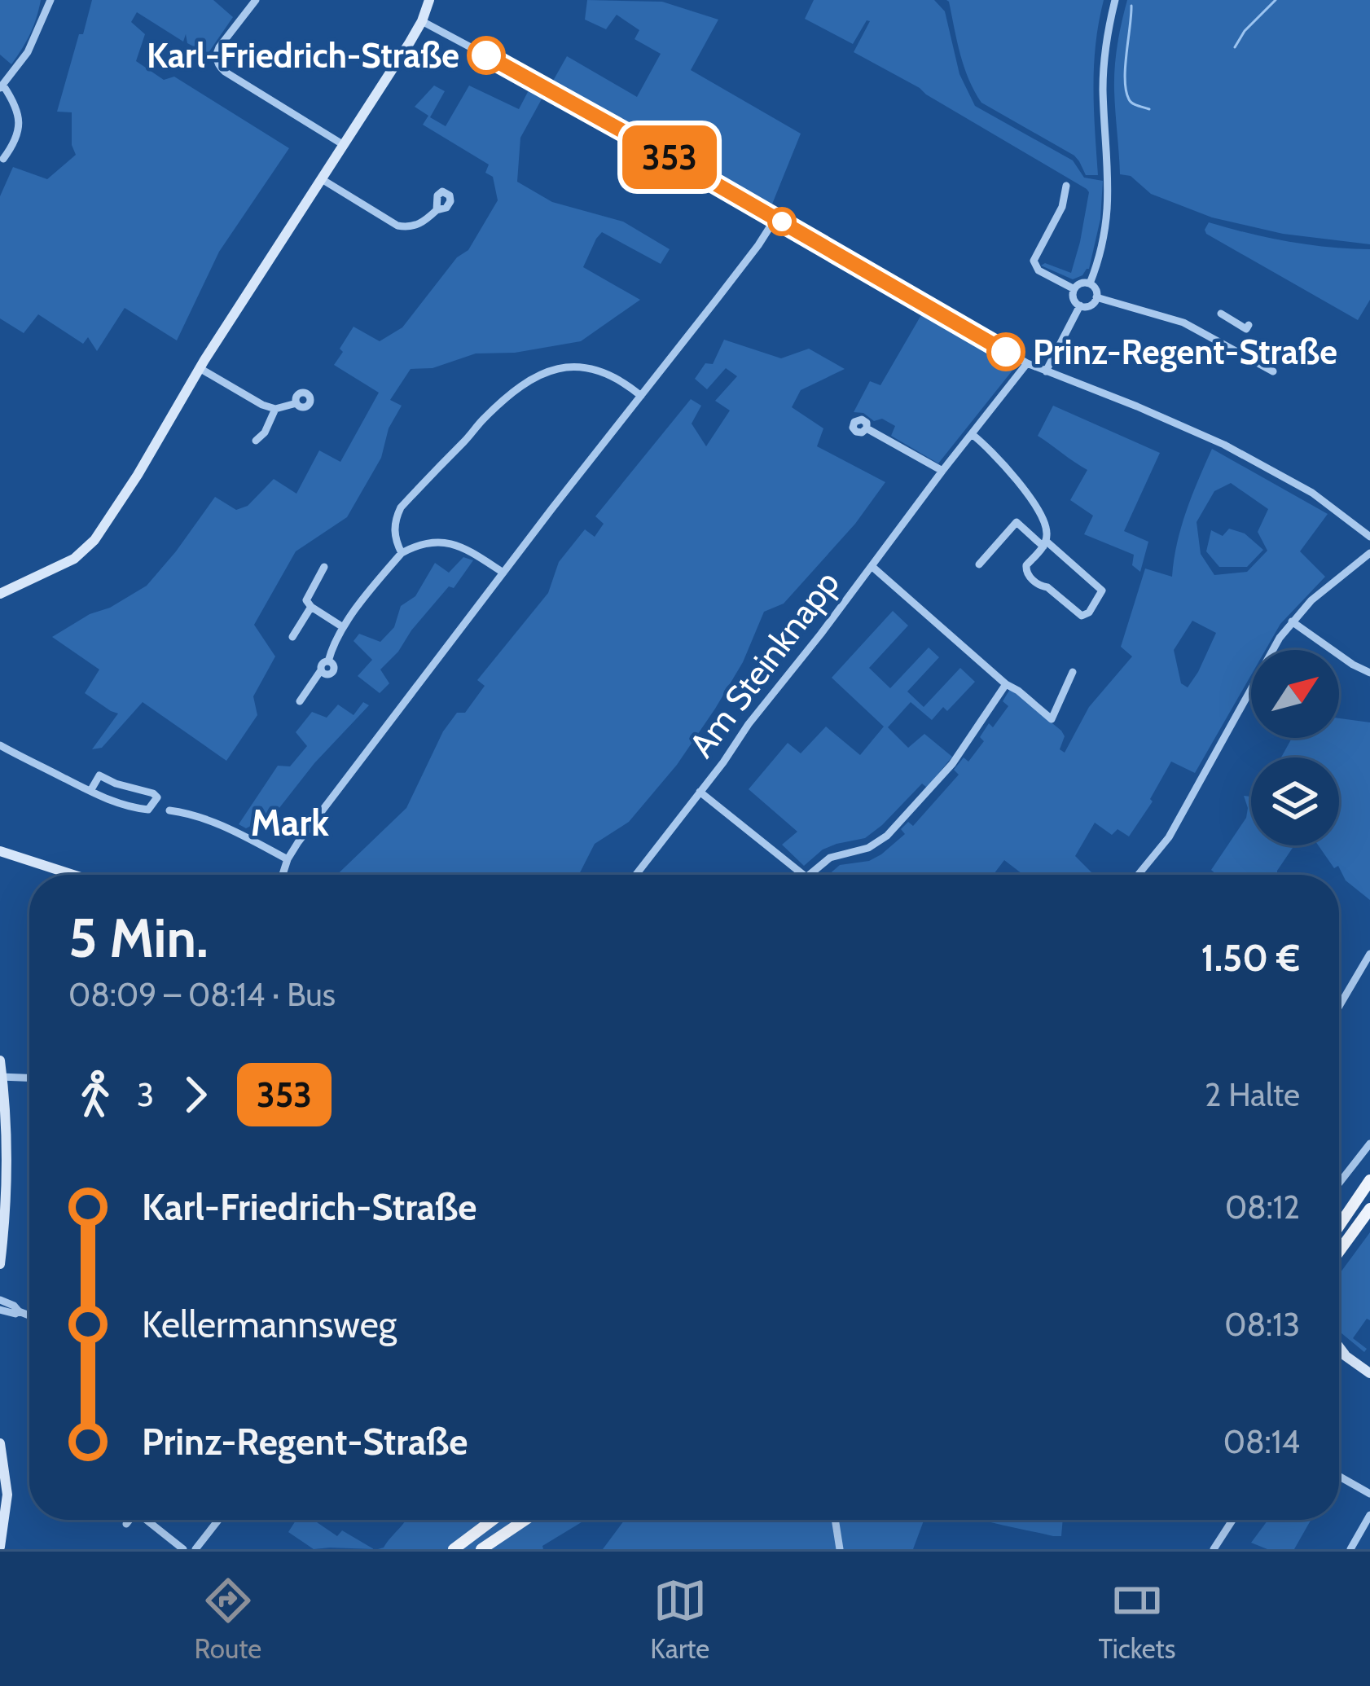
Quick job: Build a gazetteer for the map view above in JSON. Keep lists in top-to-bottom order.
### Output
{
  "streets": {
    "street": ["Am Steinknapp"]
  },
  "districts": ["Mark"],
  "places": ["Karl-Friedrich-Straße", "Prinz-Regent-Straße"],
  "lines": ["bus line 353"],
  "north": "top right",
  "page": {
    "on_map": "353",
    "heading": ["5 Min.", "08:09 – 08:14 · Bus", "1.50 €"],
    "legs": ["3", "353", "2 Halte"],
    "list": [
      {
        "name": "Karl-Friedrich-Straße",
        "value": "08:12"
      },
      {
        "name": "Kellermannsweg",
        "value": "08:13"
      },
      {
        "name": "Prinz-Regent-Straße",
        "value": "08:14"
      }
    ],
    "tabs": ["Route", "Karte", "Tickets"]
  }
}
